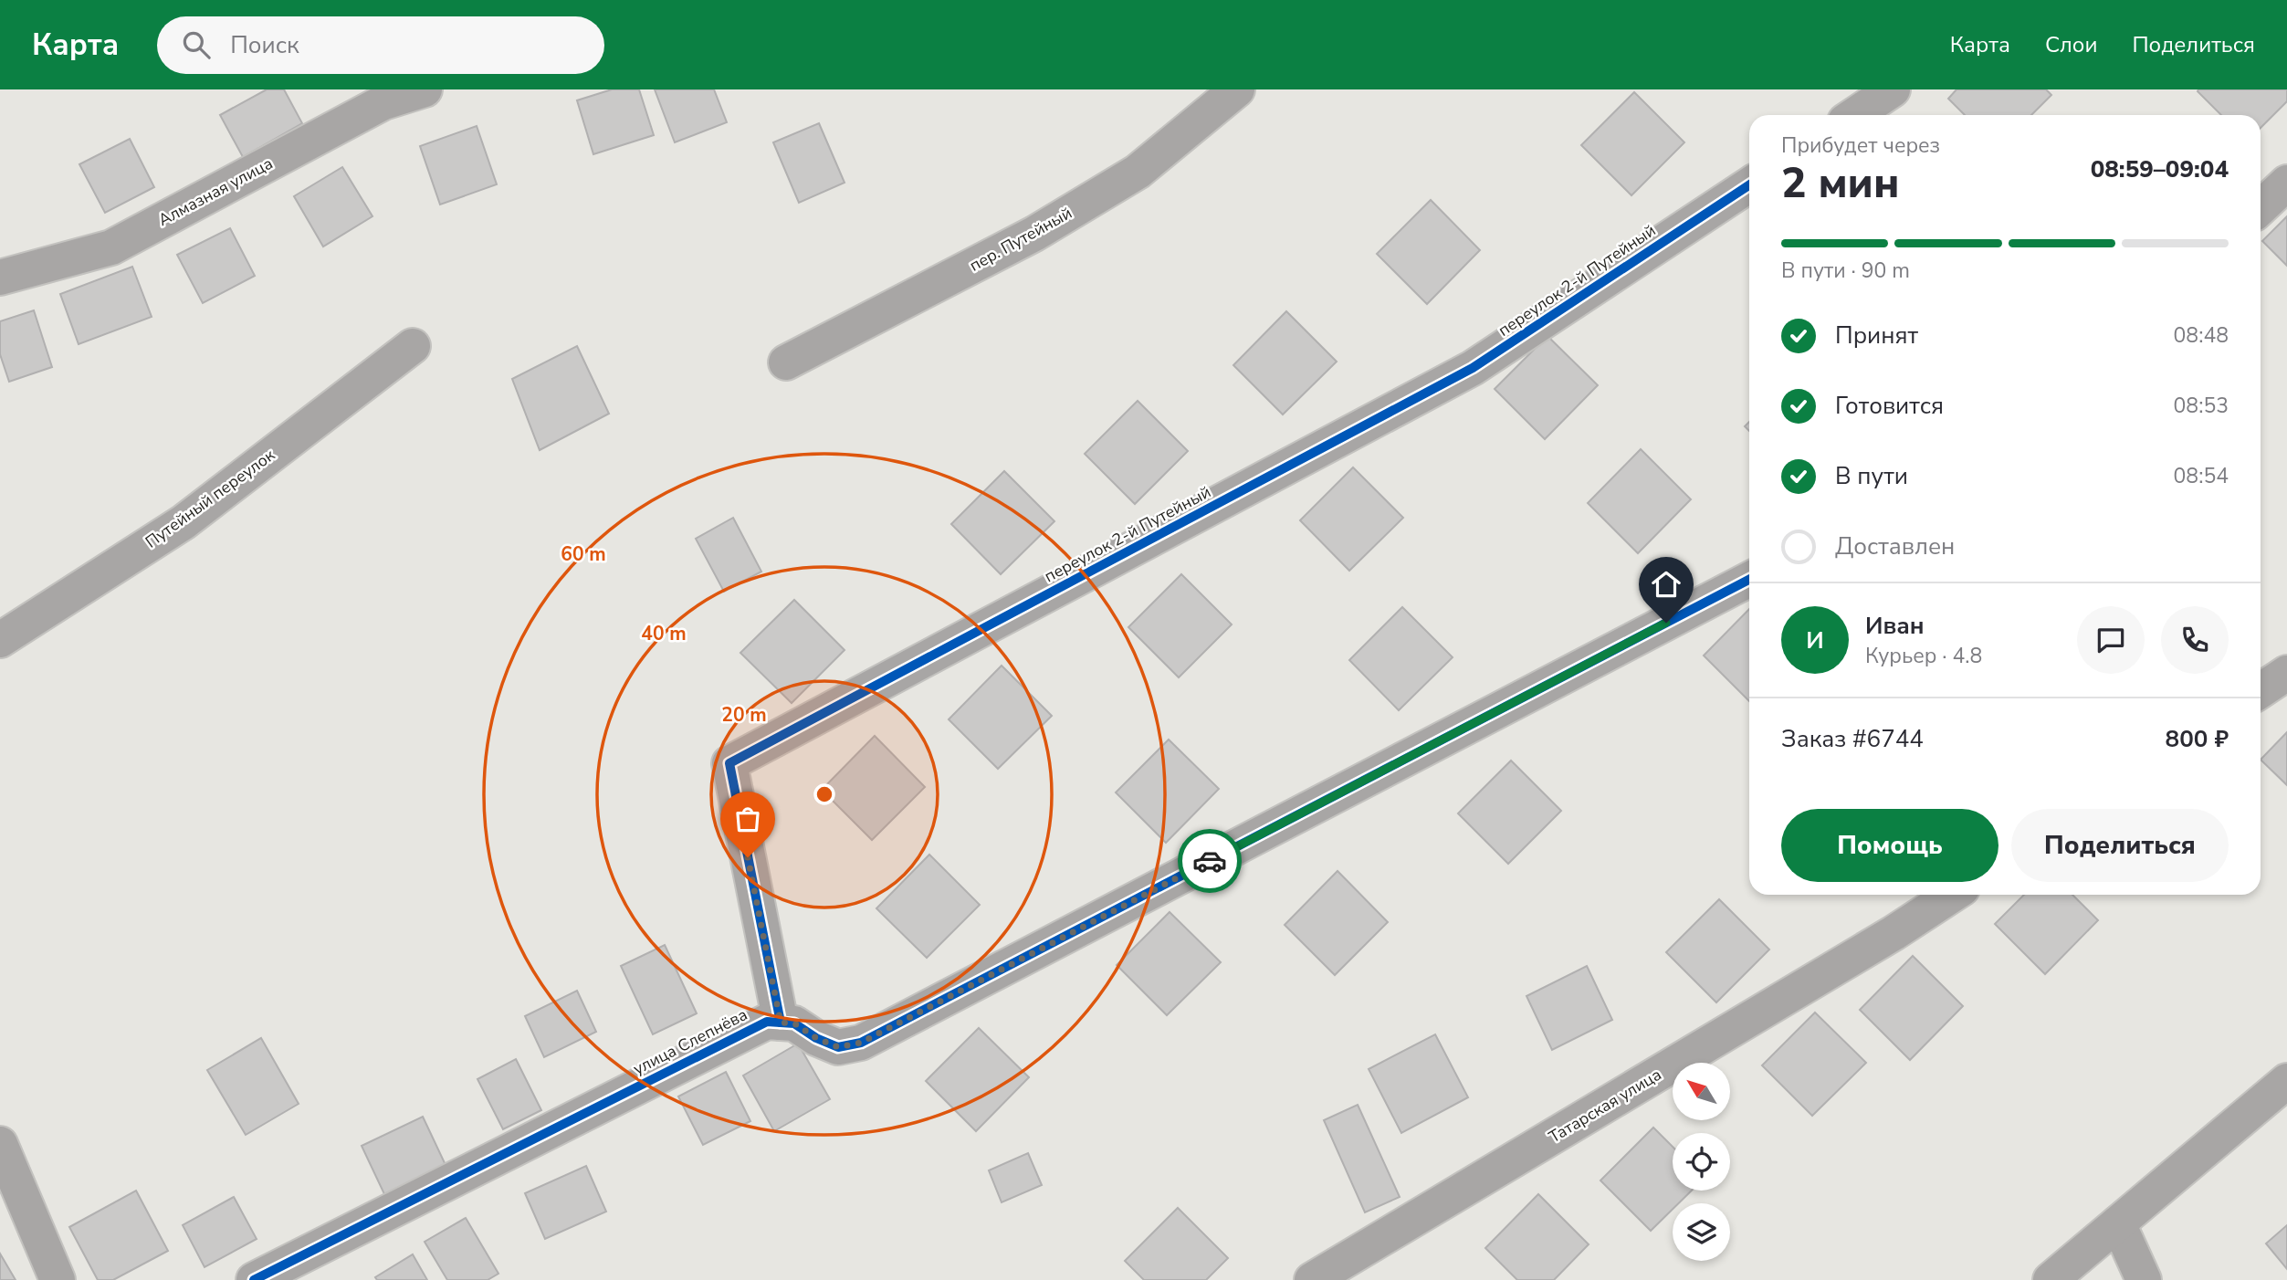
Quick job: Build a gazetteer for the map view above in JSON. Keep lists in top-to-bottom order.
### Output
{
  "streets": {
    "street": [
      "Алмазная улица",
      "пер. Путейный",
      "переулок 2-й Путейный",
      "Путейный переулок",
      "улица Слепнёва",
      "Татарская улица"
    ]
  },
  "crossings": [
    ["переулок 2-й Путейный", "улица Слепнёва"]
  ],
  "north": "top left",
  "page": {
    "header": "Карта",
    "search": "Поиск",
    "nav": ["Карта", "Слои", "Поделиться"],
    "heading": ["2 мин", "Прибудет через", "08:59–09:04"],
    "panel": [
      "Иван",
      "Курьер · 4.8",
      "Заказ #6744",
      "800 ₽"
    ],
    "bar": "В пути · 90 m",
    "list": [
      ["Принят", "08:48"],
      ["Готовится", "08:53"],
      ["В пути", "08:54"],
      "Доставлен"
    ],
    "round": "И",
    "buttons": ["Помощь", "Поделиться"]
  },
  "rings": ["60 m", "40 m", "20 m"]
}
